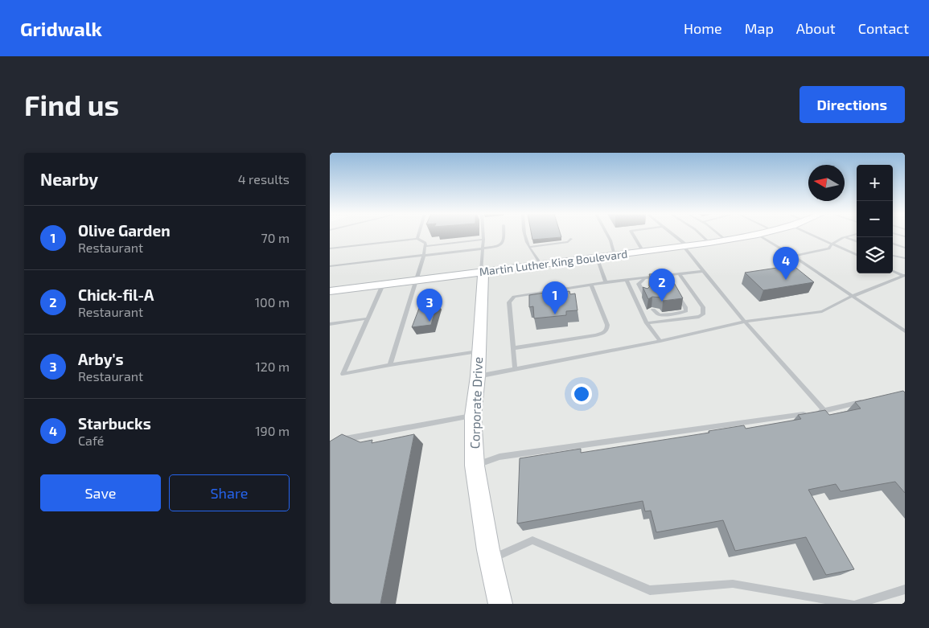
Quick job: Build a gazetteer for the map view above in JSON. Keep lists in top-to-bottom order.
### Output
{
  "streets": {
    "main road": ["Martin Luther King Boulevard", "Corporate Drive"]
  },
  "crossings": [
    ["Martin Luther King Boulevard", "Corporate Drive"]
  ],
  "north": "left",
  "page": {
    "header": "Gridwalk",
    "nav": [
      "Home",
      "Map",
      "About",
      "Contact"
    ],
    "buttons": [
      "Directions",
      ["Save", "Share"]
    ],
    "title": "Find us",
    "heading": ["Nearby", "4 results"],
    "map_buttons": ["+", "−"],
    "list": [
      {
        "mark": "1",
        "name": "Olive Garden",
        "note": "Restaurant",
        "value": "70 m"
      },
      {
        "mark": "2",
        "name": "Chick-fil-A",
        "note": "Restaurant",
        "value": "100 m"
      },
      {
        "mark": "3",
        "name": "Arby's",
        "note": "Restaurant",
        "value": "120 m"
      },
      {
        "mark": "4",
        "name": "Starbucks",
        "note": "Café",
        "value": "190 m"
      }
    ],
    "pins": [
      "4",
      "2",
      "1",
      "3"
    ]
  }
}
